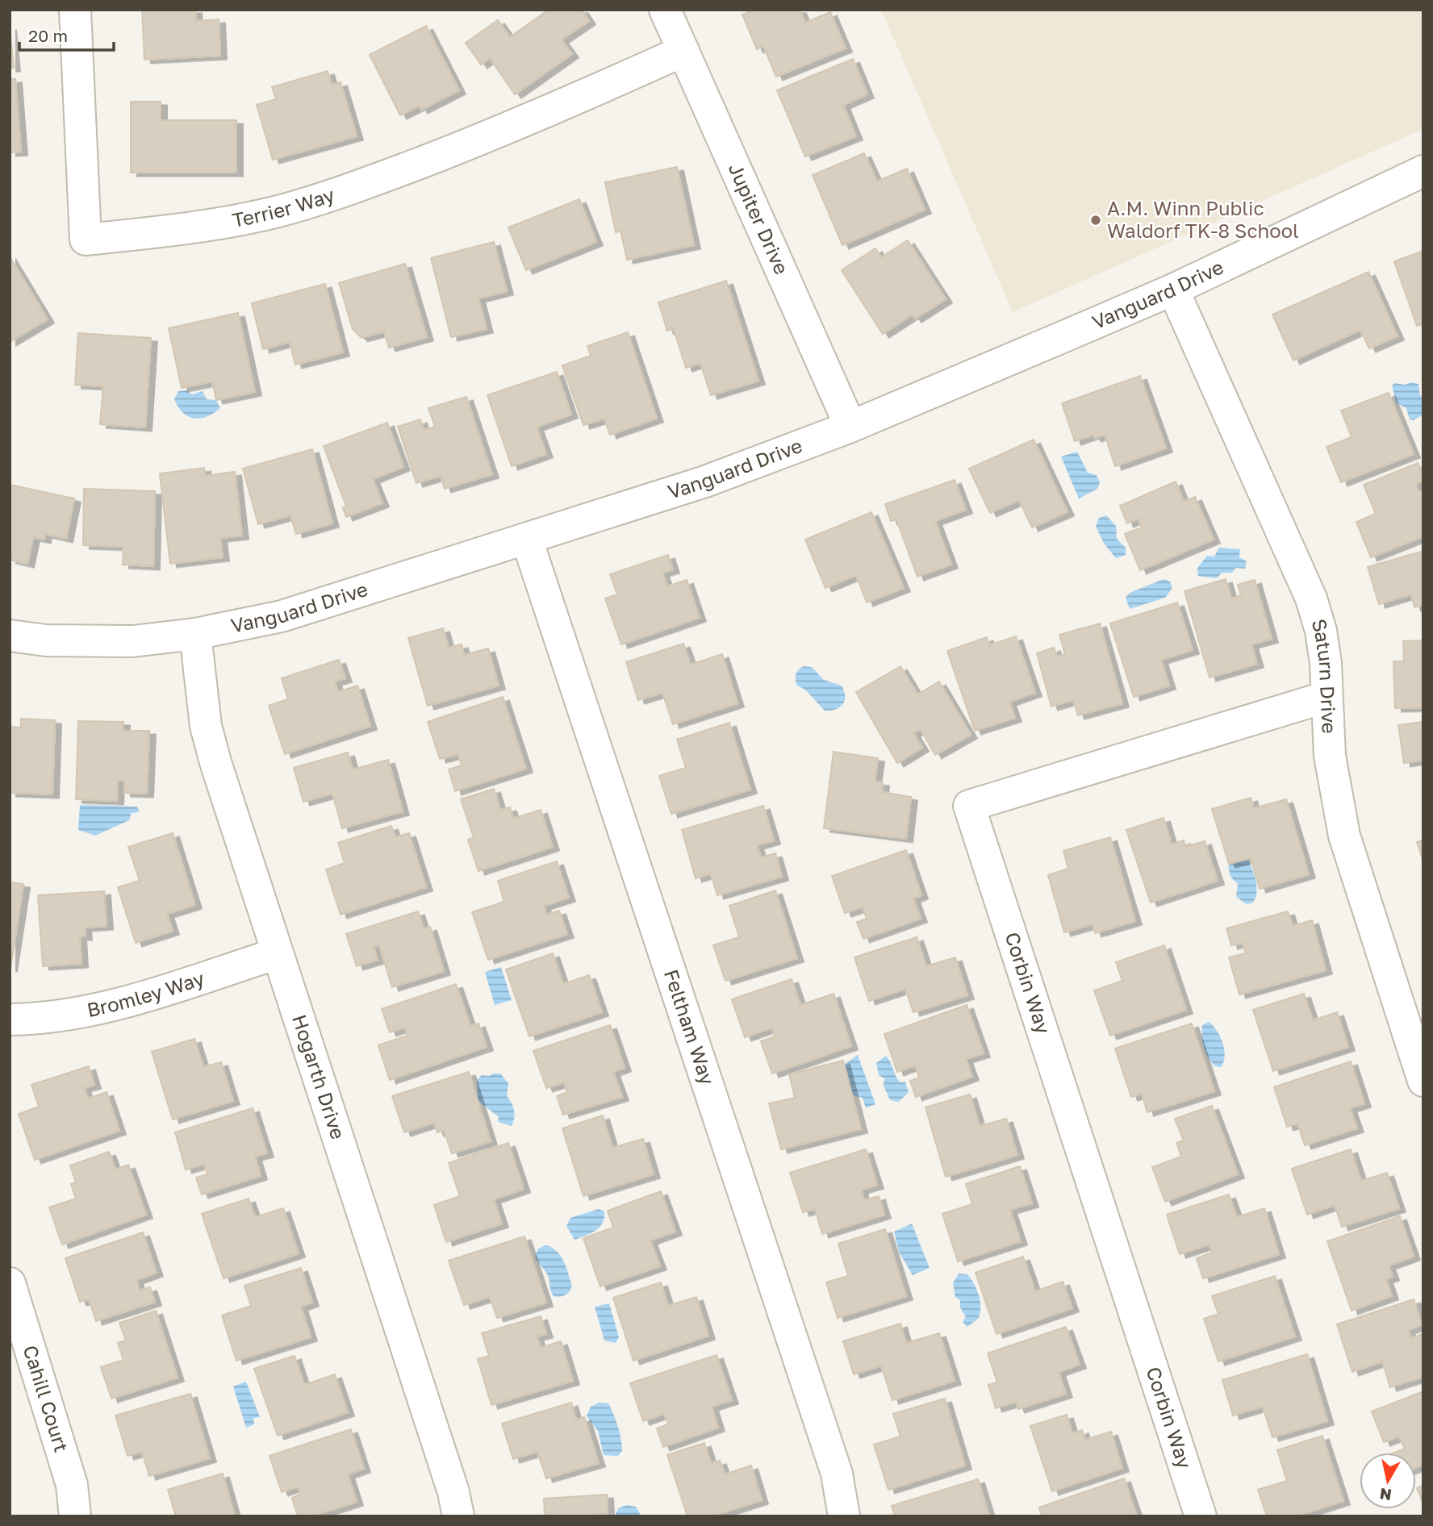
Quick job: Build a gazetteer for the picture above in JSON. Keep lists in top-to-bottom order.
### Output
{
  "streets": {
    "street": [
      "Terrier Way",
      "Jupiter Drive",
      "Vanguard Drive",
      "Saturn Drive",
      "Corbin Way",
      "Bromley Way",
      "Feltham Way",
      "Hogarth Drive",
      "Cahill Court"
    ]
  },
  "crossings": [
    ["Terrier Way", "Jupiter Drive"],
    ["Jupiter Drive", "Vanguard Drive"],
    ["Vanguard Drive", "Saturn Drive"],
    ["Vanguard Drive", "Feltham Way"],
    ["Vanguard Drive", "Hogarth Drive"],
    ["Saturn Drive", "Corbin Way"],
    ["Bromley Way", "Hogarth Drive"]
  ],
  "places": ["A.M. Winn Public Waldorf TK-8 School"],
  "scale_bar": "20 m",
  "north": "bottom"
}
